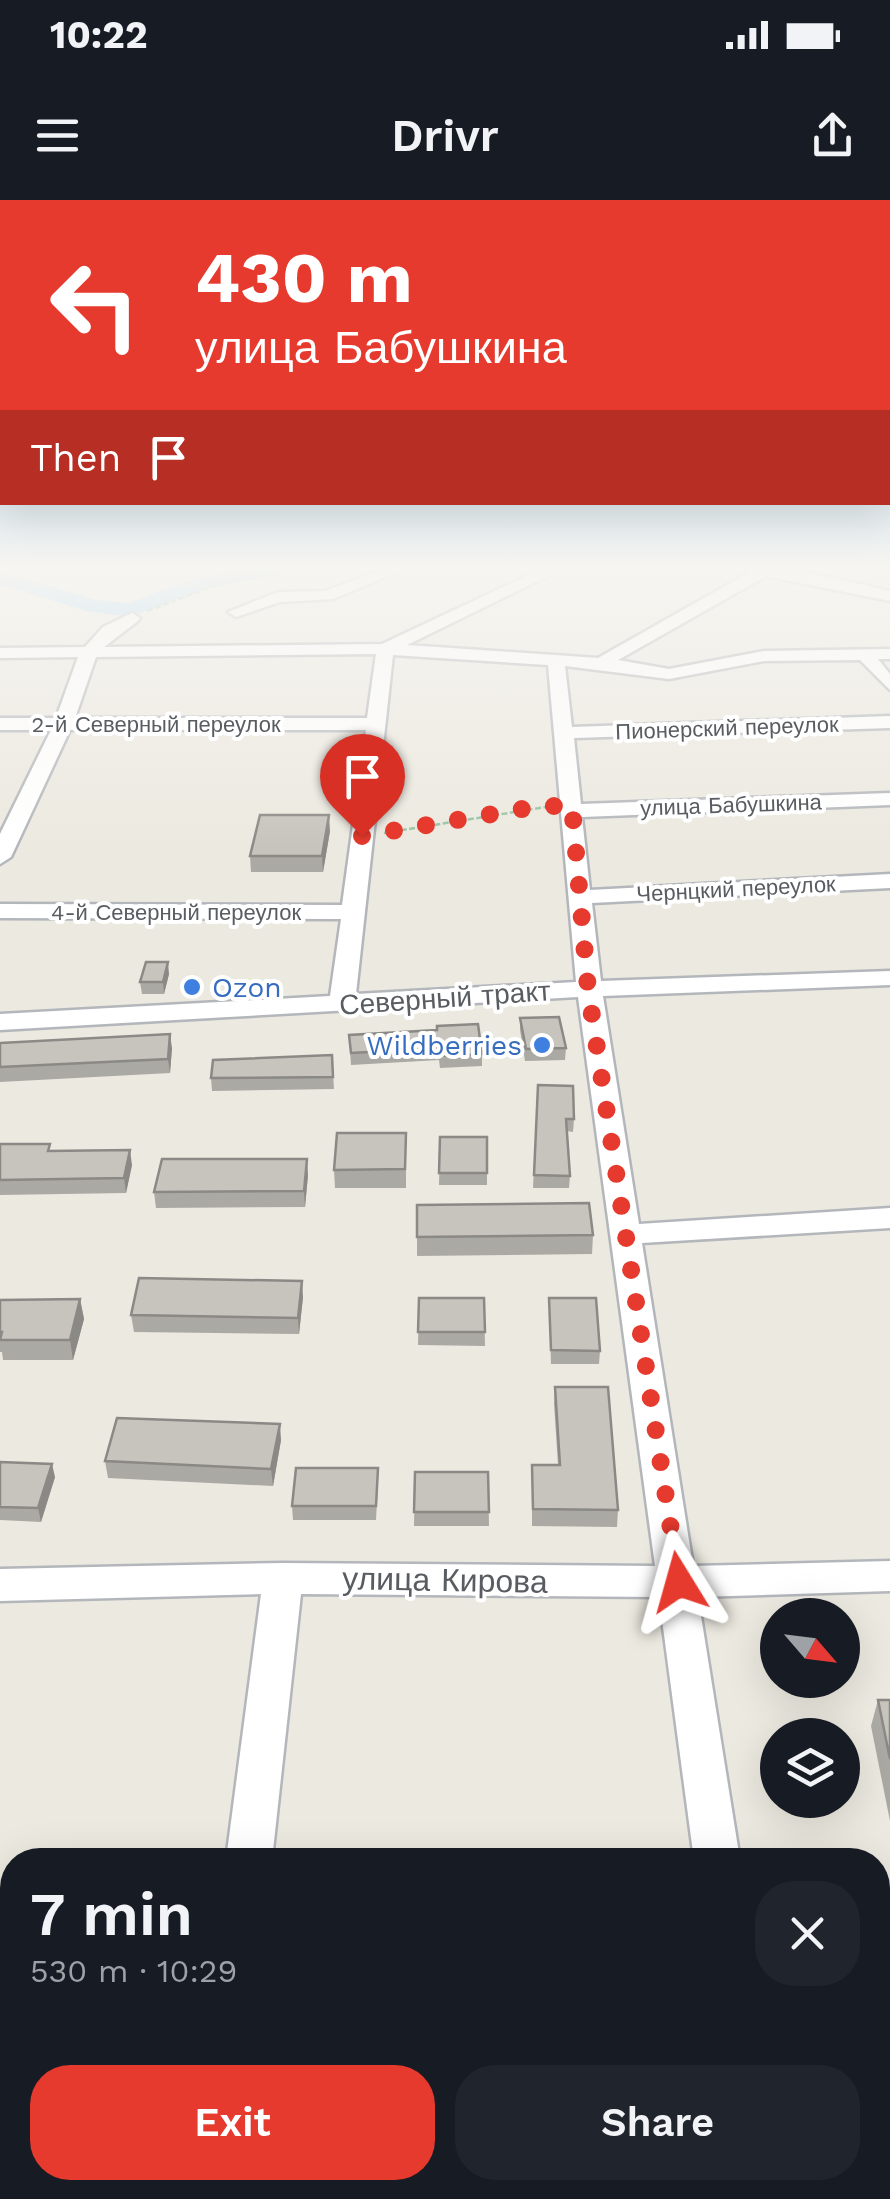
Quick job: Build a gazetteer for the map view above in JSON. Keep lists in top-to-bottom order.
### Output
{
  "streets": {
    "street": [
      "2-й Северный переулок",
      "Пионерский переулок",
      "улица Бабушкина",
      "Чернцкий переулок",
      "4-й Северный переулок",
      "Северный тракт",
      "улица Кирова"
    ]
  },
  "places": ["Ozon", "Wildberries"],
  "north": "bottom right",
  "page": {
    "status": "10:22",
    "header": "Drivr",
    "turn": ["430 m", "улица Бабушкина"],
    "then": "Then",
    "heading": ["7 min", "530 m · 10:29"],
    "buttons": ["Exit", "Share"]
  }
}
